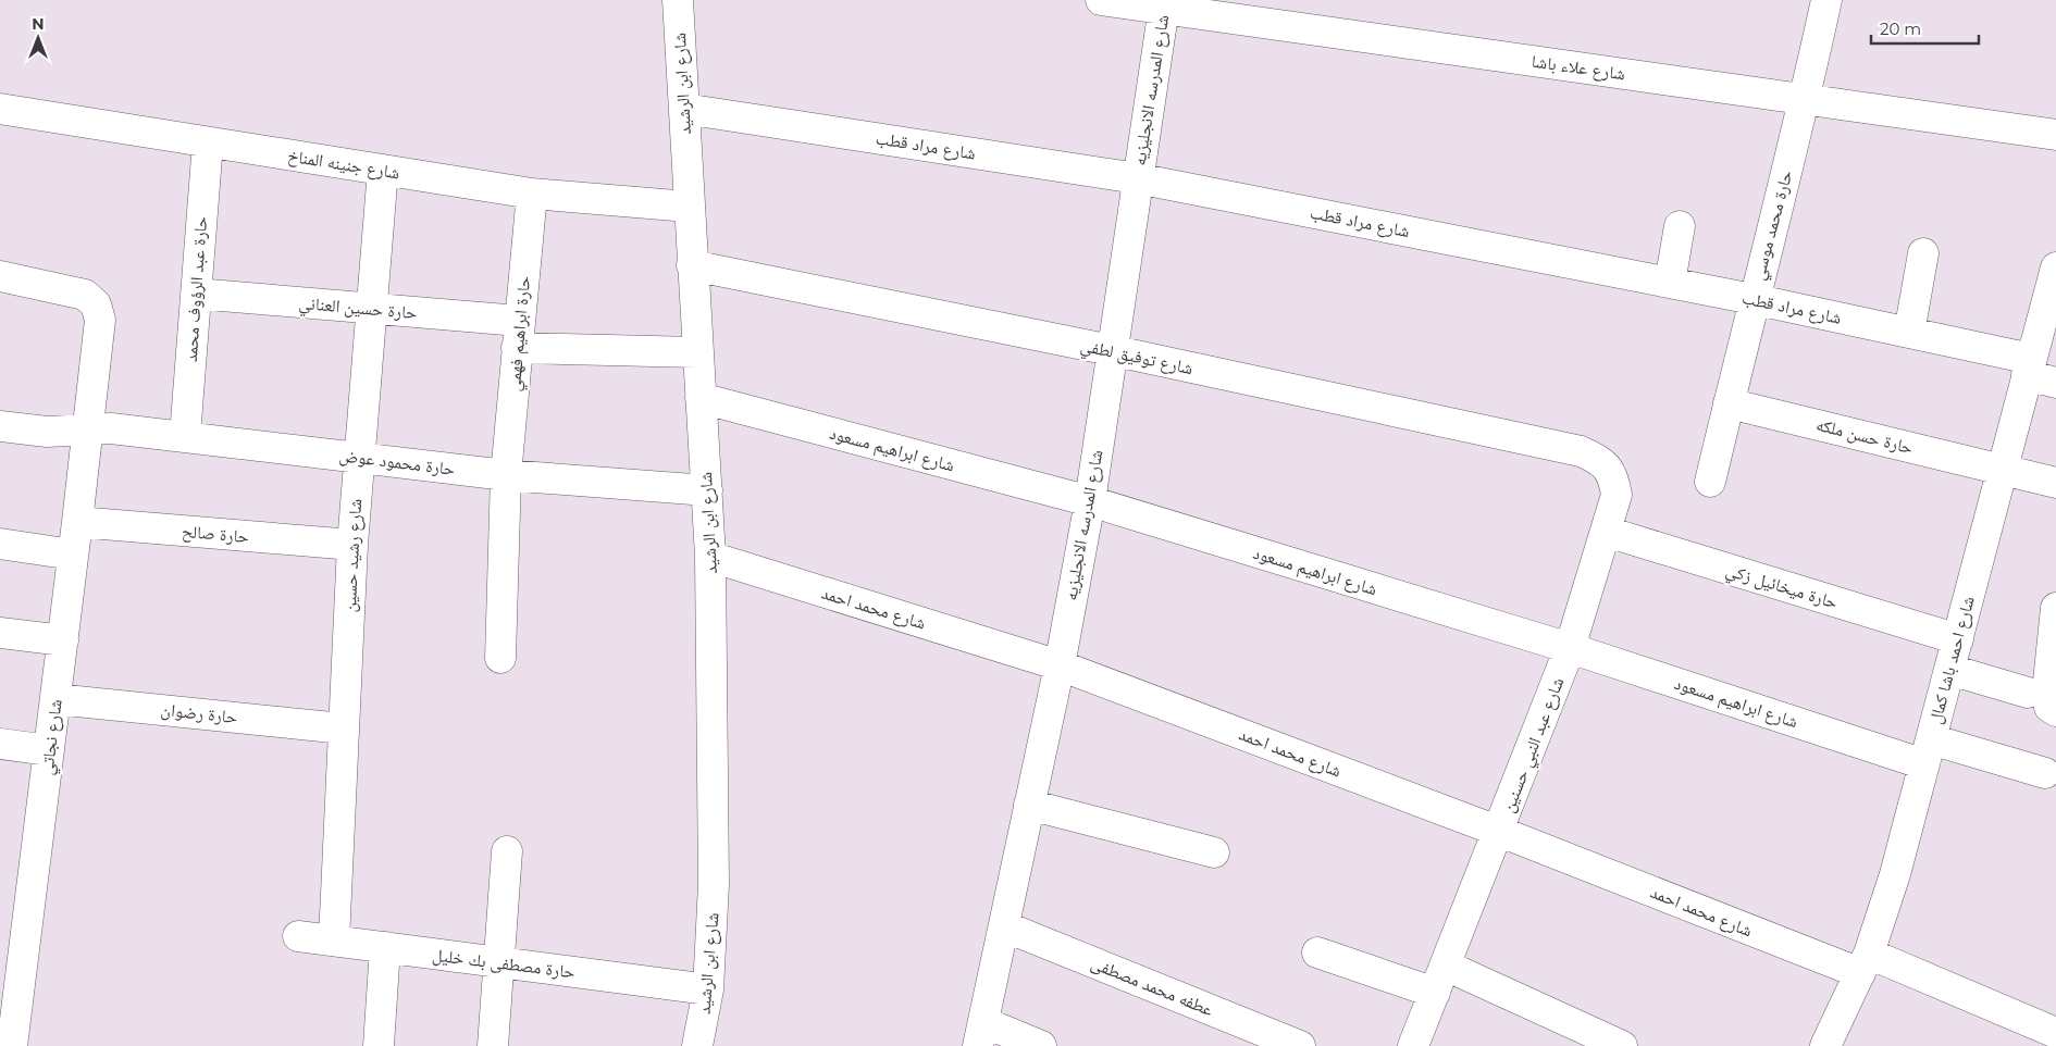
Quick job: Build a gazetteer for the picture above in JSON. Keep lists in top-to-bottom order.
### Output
{
  "streets": {
    "street": [
      "شارع علاء باشا",
      "شارع ابن الرشيد",
      "شارع المدرسه الانجليزيه",
      "شارع مراد قطب",
      "شارع جنينه المناخ",
      "حارة محمد موسي",
      "حارة عبد الرؤوف محمد",
      "حارة حسين العناني",
      "حارة ابراهيم فهمي",
      "شارع توفيق لطفي",
      "حارة حسن ملكه",
      "شارع ابراهيم مسعود",
      "حارة محمود عوض",
      "حارة صالح",
      "شارع رشيد حسين",
      "حارة ميخائيل زكي",
      "شارع محمد احمد",
      "شارع احمد باشا كمال",
      "حارة رضوان",
      "شارع نجاتي",
      "شارع عبد النبي حسنين",
      "حارة مصطفى بك خليل",
      "عطفه محمد مصطفى"
    ]
  },
  "crossings": [
    ["شارع علاء باشا", "شارع المدرسه الانجليزيه"],
    ["شارع علاء باشا", "حارة محمد موسي"],
    ["شارع ابن الرشيد", "شارع مراد قطب"],
    ["شارع ابن الرشيد", "شارع جنينه المناخ"],
    ["شارع ابن الرشيد", "حارة حسين العناني"],
    ["شارع ابن الرشيد", "شارع توفيق لطفي"],
    ["شارع ابن الرشيد", "شارع ابراهيم مسعود"],
    ["شارع ابن الرشيد", "حارة محمود عوض"],
    ["شارع ابن الرشيد", "شارع محمد احمد"],
    ["شارع ابن الرشيد", "حارة مصطفى بك خليل"],
    ["شارع المدرسه الانجليزيه", "شارع مراد قطب"],
    ["شارع المدرسه الانجليزيه", "شارع توفيق لطفي"],
    ["شارع المدرسه الانجليزيه", "شارع ابراهيم مسعود"],
    ["شارع المدرسه الانجليزيه", "شارع محمد احمد"],
    ["شارع المدرسه الانجليزيه", "عطفه محمد مصطفى"],
    ["شارع مراد قطب", "حارة محمد موسي"],
    ["شارع مراد قطب", "شارع احمد باشا كمال"],
    ["شارع جنينه المناخ", "حارة عبد الرؤوف محمد"],
    ["شارع جنينه المناخ", "حارة ابراهيم فهمي"],
    ["شارع جنينه المناخ", "شارع رشيد حسين"],
    ["حارة محمد موسي", "حارة حسن ملكه"],
    ["حارة عبد الرؤوف محمد", "حارة حسين العناني"],
    ["حارة عبد الرؤوف محمد", "حارة محمود عوض"],
    ["حارة حسين العناني", "حارة ابراهيم فهمي"],
    ["حارة حسين العناني", "شارع رشيد حسين"],
    ["حارة ابراهيم فهمي", "حارة محمود عوض"],
    ["شارع توفيق لطفي", "شارع عبد النبي حسنين"],
    ["حارة حسن ملكه", "شارع احمد باشا كمال"],
    ["شارع ابراهيم مسعود", "شارع احمد باشا كمال"],
    ["شارع ابراهيم مسعود", "شارع عبد النبي حسنين"],
    ["حارة محمود عوض", "شارع رشيد حسين"],
    ["حارة محمود عوض", "شارع نجاتي"],
    ["حارة صالح", "شارع رشيد حسين"],
    ["حارة صالح", "شارع نجاتي"],
    ["شارع رشيد حسين", "حارة رضوان"],
    ["شارع رشيد حسين", "حارة مصطفى بك خليل"],
    ["حارة ميخائيل زكي", "شارع احمد باشا كمال"],
    ["حارة ميخائيل زكي", "شارع عبد النبي حسنين"],
    ["شارع محمد احمد", "شارع احمد باشا كمال"],
    ["شارع محمد احمد", "شارع عبد النبي حسنين"],
    ["حارة رضوان", "شارع نجاتي"]
  ],
  "scale_bar": "20 m",
  "north": "top"
}
